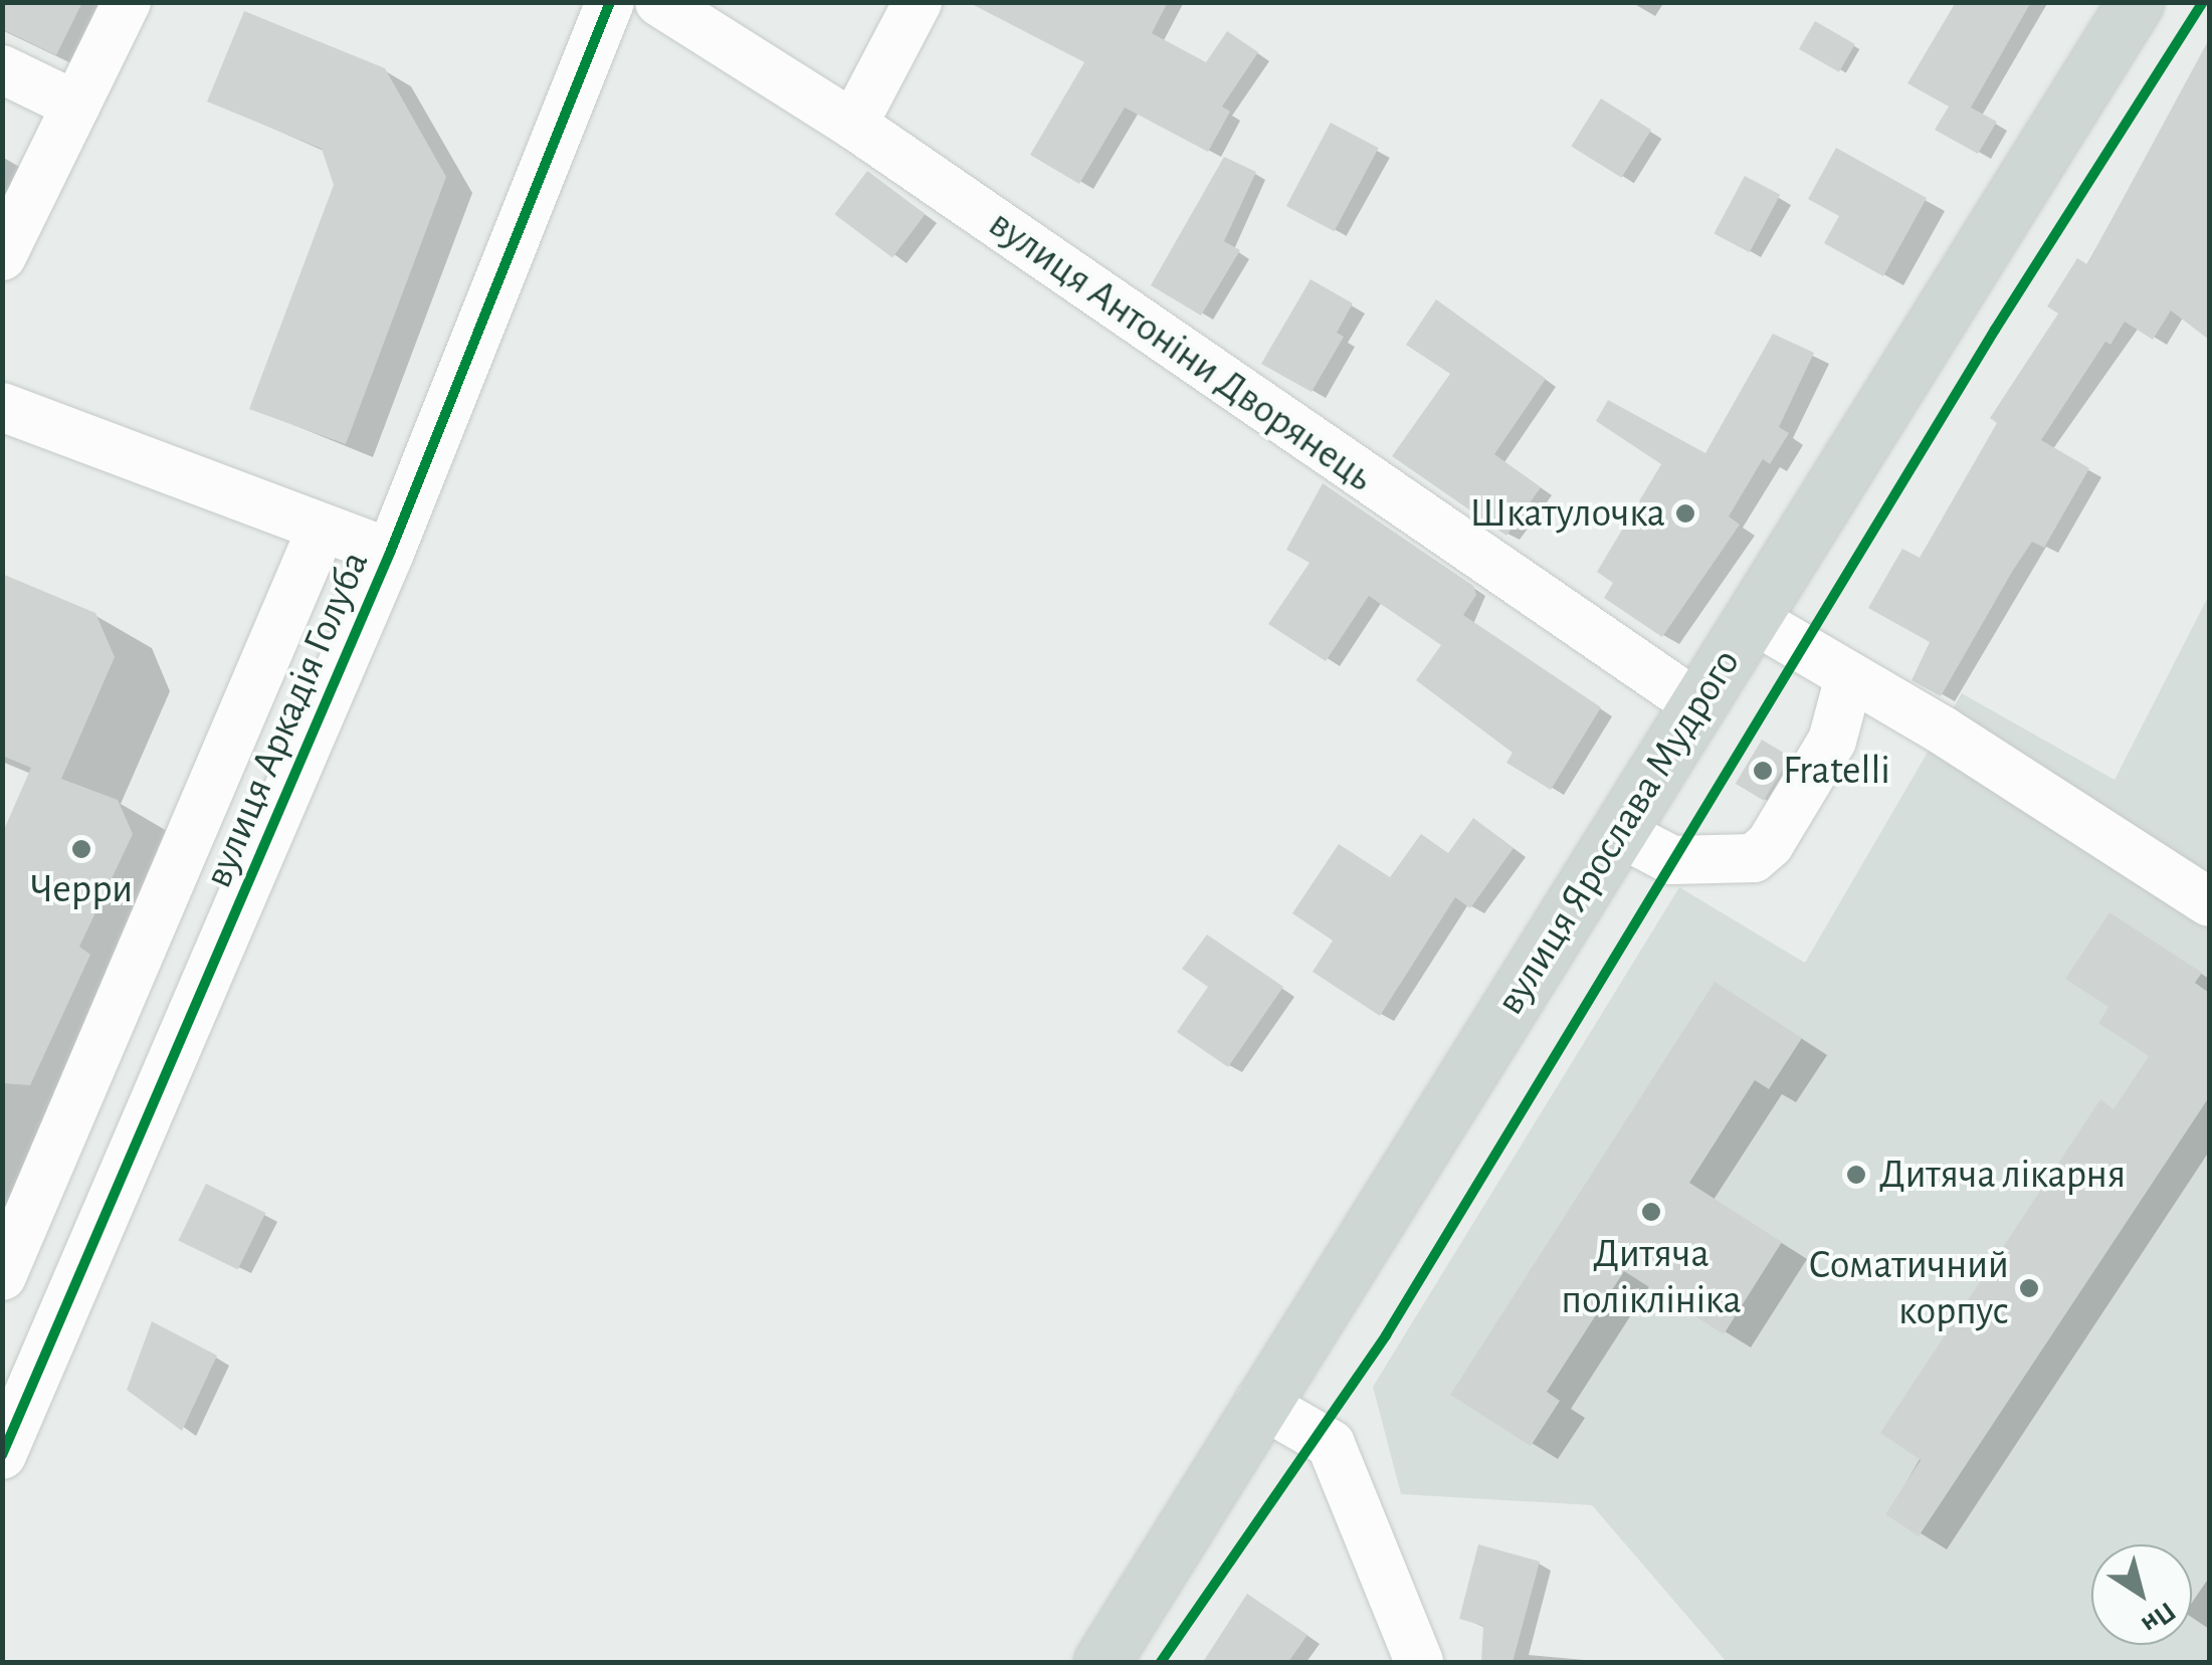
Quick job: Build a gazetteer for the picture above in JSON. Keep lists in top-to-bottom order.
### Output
{
  "streets": {
    "main road": ["вулиця Ярослава Мудрого"],
    "street": ["вулиця Антоніни Дворянець", "вулиця Аркадія Голуба"]
  },
  "crossings": [
    ["вулиця Антоніни Дворянець", "вулиця Ярослава Мудрого"]
  ],
  "places": [
    "Шкатулочка",
    "Fratelli",
    "Черри",
    "Дитяча лікарня",
    "Дитяча поліклініка",
    "Соматичний корпус"
  ],
  "north": "bottom right"
}
